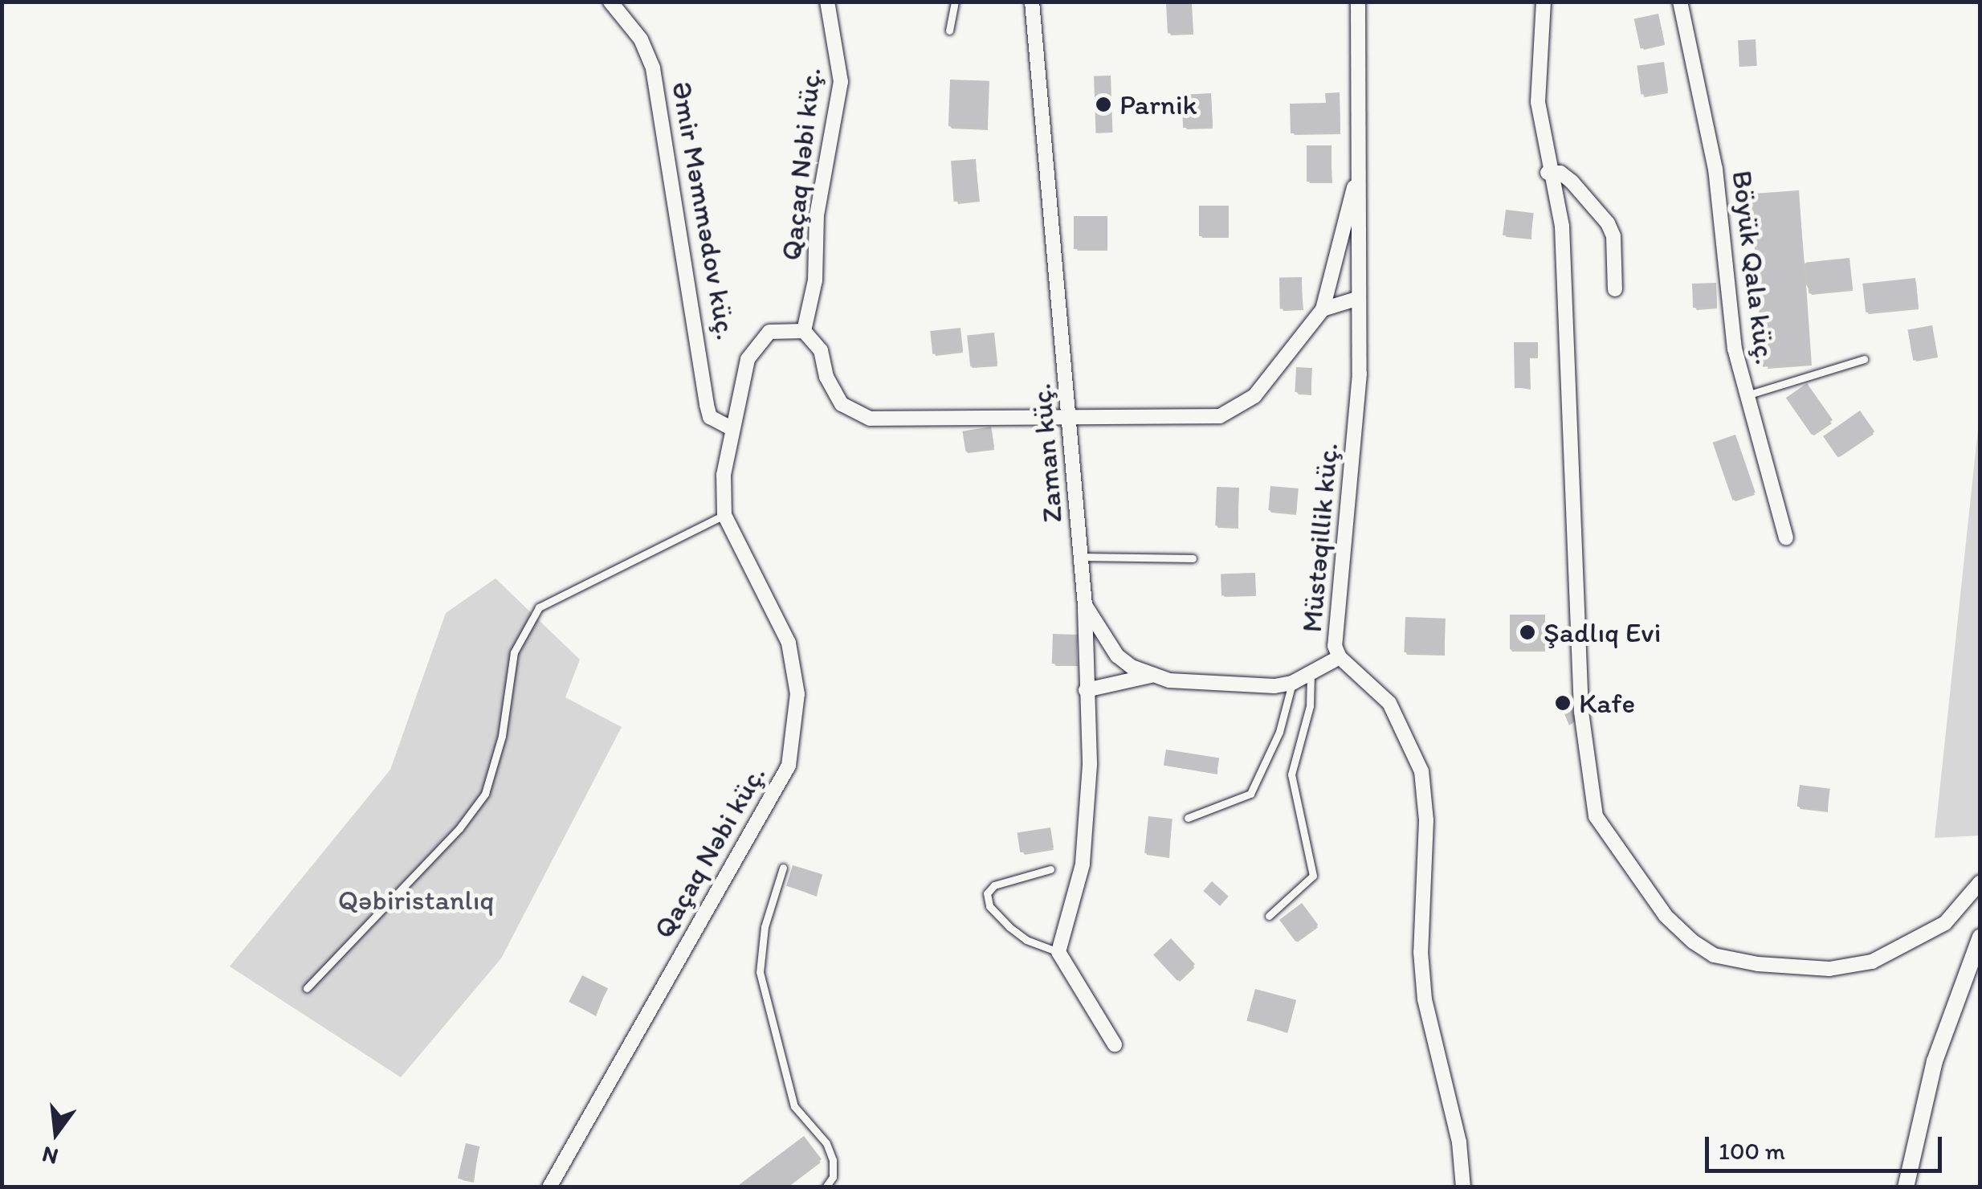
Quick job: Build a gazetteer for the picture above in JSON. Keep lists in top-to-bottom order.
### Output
{
  "streets": {
    "street": [
      "Qaçaq Nəbi küç.",
      "Əmir Məmmədov küç.",
      "Böyük Qala küç.",
      "Zaman küç.",
      "Müstəqillik küç."
    ]
  },
  "crossings": [
    ["Zaman küç.", "Müstəqillik küç."]
  ],
  "parks": ["Qəbiristanlıq"],
  "places": ["Parnik", "Şadlıq Evi", "Kafe"],
  "scale_bar": "100 m",
  "north": "bottom"
}
